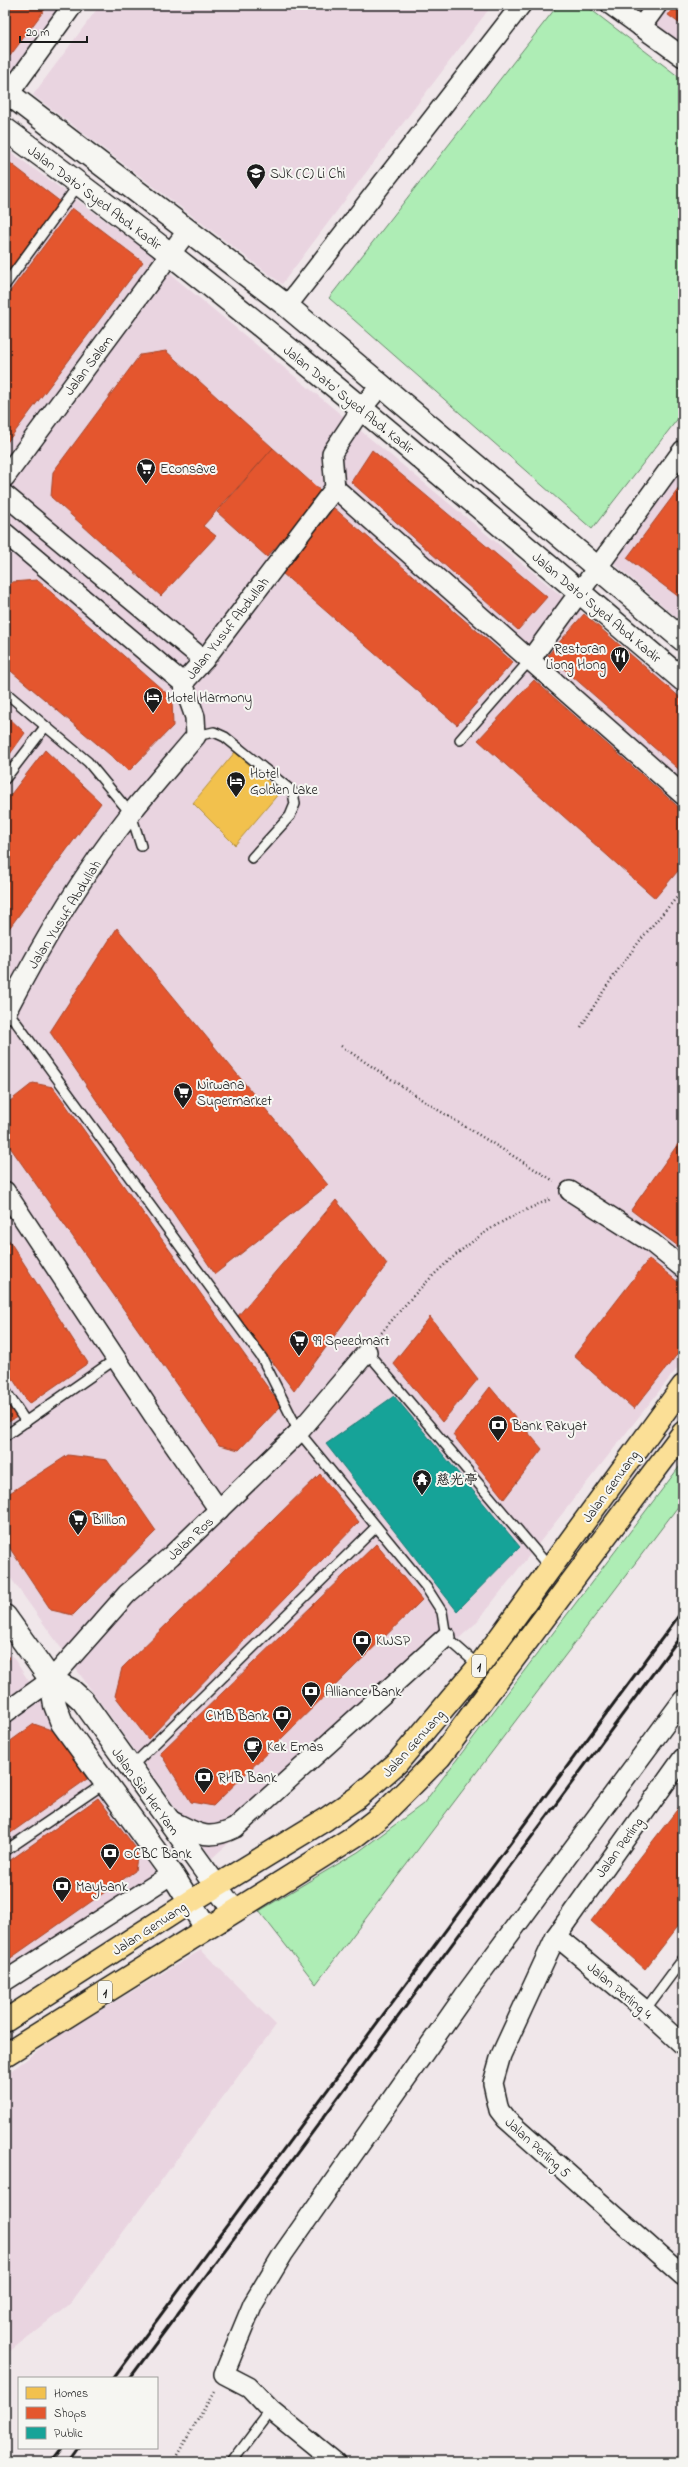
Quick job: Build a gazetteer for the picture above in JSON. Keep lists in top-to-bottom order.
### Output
{
  "streets": {
    "highway": ["Jalan Genuang", "1"],
    "street": [
      "Jalan Dato' Syed Abd. Kadir",
      "Jalan Salem",
      "Jalan Yusuf Abdullah",
      "Jalan Ros",
      "Jalan Sia Her Yam",
      "Jalan Perling",
      "Jalan Perling 4",
      "Jalan Perling 5"
    ]
  },
  "crossings": [
    ["Jalan Dato' Syed Abd. Kadir", "Jalan Salem"],
    ["Jalan Genuang", "Jalan Sia Her Yam"],
    ["Jalan Ros", "Jalan Sia Her Yam"],
    ["Jalan Perling", "Jalan Perling 4"],
    ["Jalan Perling", "Jalan Perling 5"],
    ["Jalan Perling 4", "Jalan Perling 5"]
  ],
  "places": {
    "school or university": ["SJK (C) Li Chi"],
    "supermarket": [
      "Econsave",
      "Nirwana Supermarket",
      "99 Speedmart",
      "Billion"
    ],
    "restaurant": ["Restoran Liong Hong"],
    "hotel": ["Hotel Harmony", "Hotel Golden Lake"],
    "bank": [
      "Bank Rakyat",
      "KWSP",
      "Alliance Bank",
      "CIMB Bank",
      "RHB Bank",
      "OCBC Bank",
      "Maybank"
    ],
    "temple": ["慈光亭"],
    "cafe": ["Kek Emas"]
  },
  "legend": ["Homes", "Shops", "Public"],
  "scale_bar": "20 m"
}
